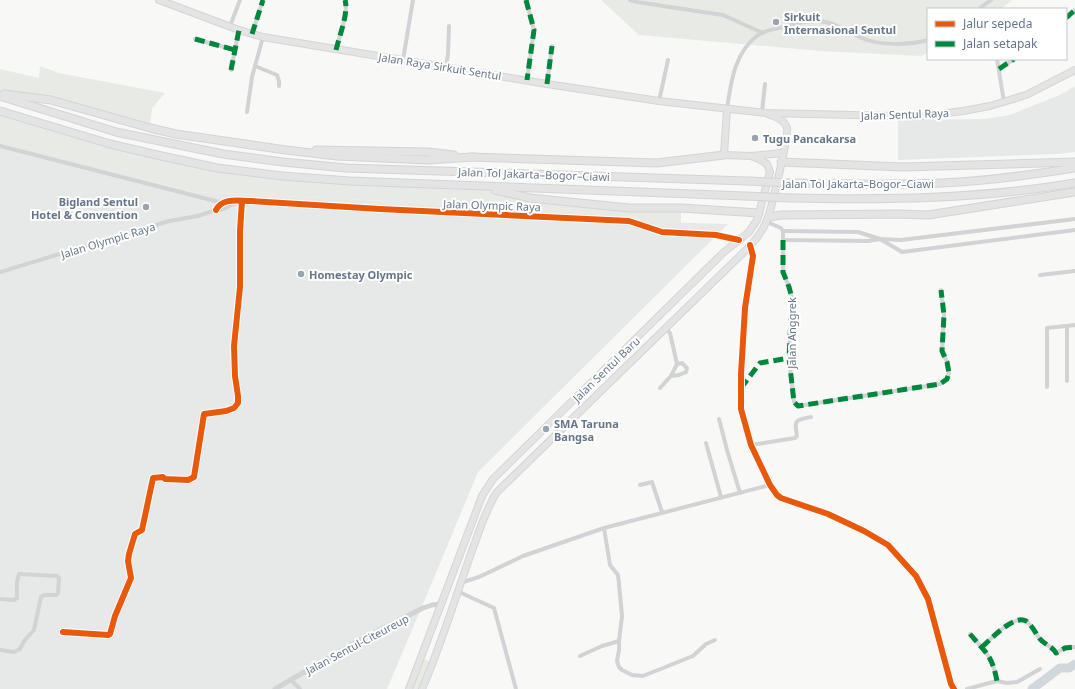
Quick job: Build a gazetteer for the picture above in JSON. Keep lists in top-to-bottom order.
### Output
{
  "streets": {
    "highway": ["Jalan Tol Jakarta–Bogor–Ciawi"],
    "main road": ["Jalan Raya Sirkuit Sentul", "Jalan Sentul Raya", "Jalan Sentul Baru"],
    "street": ["Jalan Olympic Raya", "Jalan Anggrek", "Jalan Sentul-Citeureup"]
  },
  "crossings": [
    ["Jalan Raya Sirkuit Sentul", "Jalan Sentul Raya"],
    ["Jalan Sentul Raya", "Jalan Sentul Baru"],
    ["Jalan Olympic Raya", "Jalan Sentul Baru"],
    ["Jalan Sentul Baru", "Jalan Sentul-Citeureup"]
  ],
  "places": [
    "Sirkuit Internasional Sentul",
    "Tugu Pancakarsa",
    "Bigland Sentul Hotel & Convention",
    "Homestay Olympic",
    "SMA Taruna Bangsa"
  ],
  "legend": ["Jalur sepeda", "Jalan setapak"]
}
